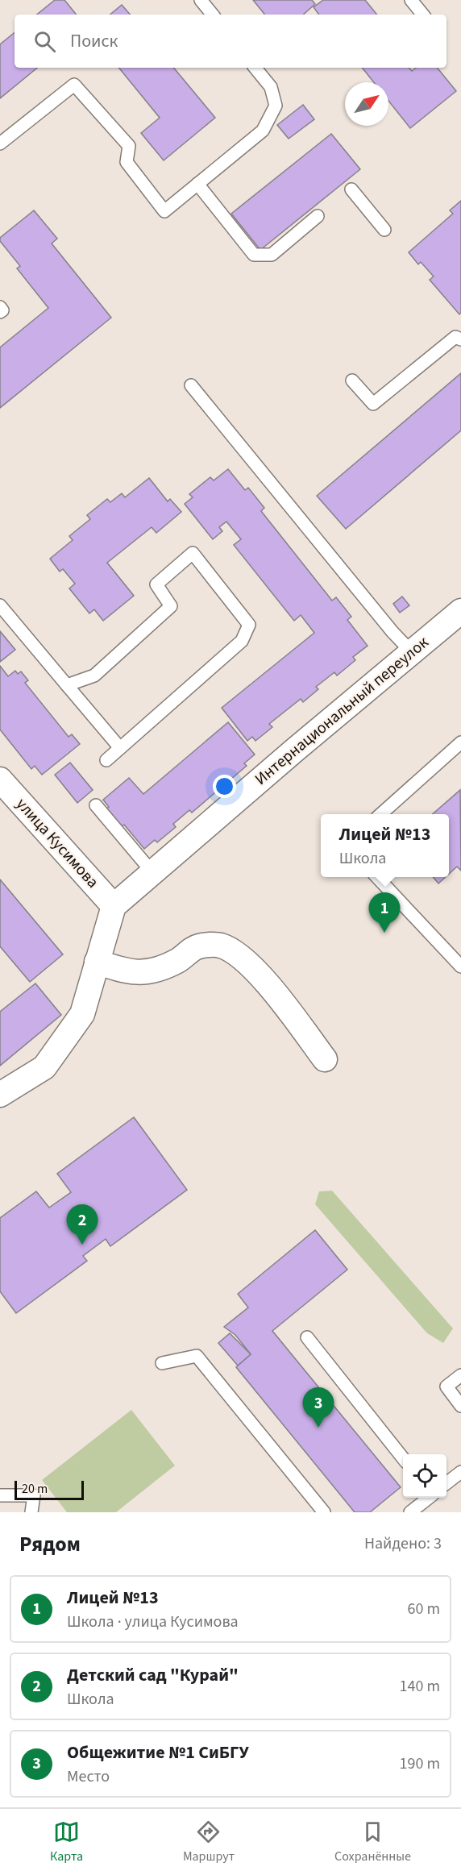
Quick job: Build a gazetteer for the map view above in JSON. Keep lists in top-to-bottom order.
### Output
{
  "streets": {
    "street": ["Интернациональный переулок", "улица Кусимова"]
  },
  "crossings": [
    ["Интернациональный переулок", "улица Кусимова"]
  ],
  "scale_bar": "20 m",
  "north": "top right",
  "page": {
    "search": "Поиск",
    "popup": ["Лицей №13", "Школа"],
    "pins": ["1", "2", "3"],
    "scale": "20 m",
    "heading": ["Рядом", "Найдено: 3"],
    "list": [
      {
        "mark": "1",
        "name": "Лицей №13",
        "note": "Школа · улица Кусимова",
        "value": "60 m"
      },
      {
        "mark": "2",
        "name": "Детский сад \"Курай\"",
        "note": "Школа",
        "value": "140 m"
      },
      {
        "mark": "3",
        "name": "Общежитие №1 СиБГУ",
        "note": "Место",
        "value": "190 m"
      }
    ],
    "nav": ["Карта", "Маршрут", "Сохранённые"]
  }
}
